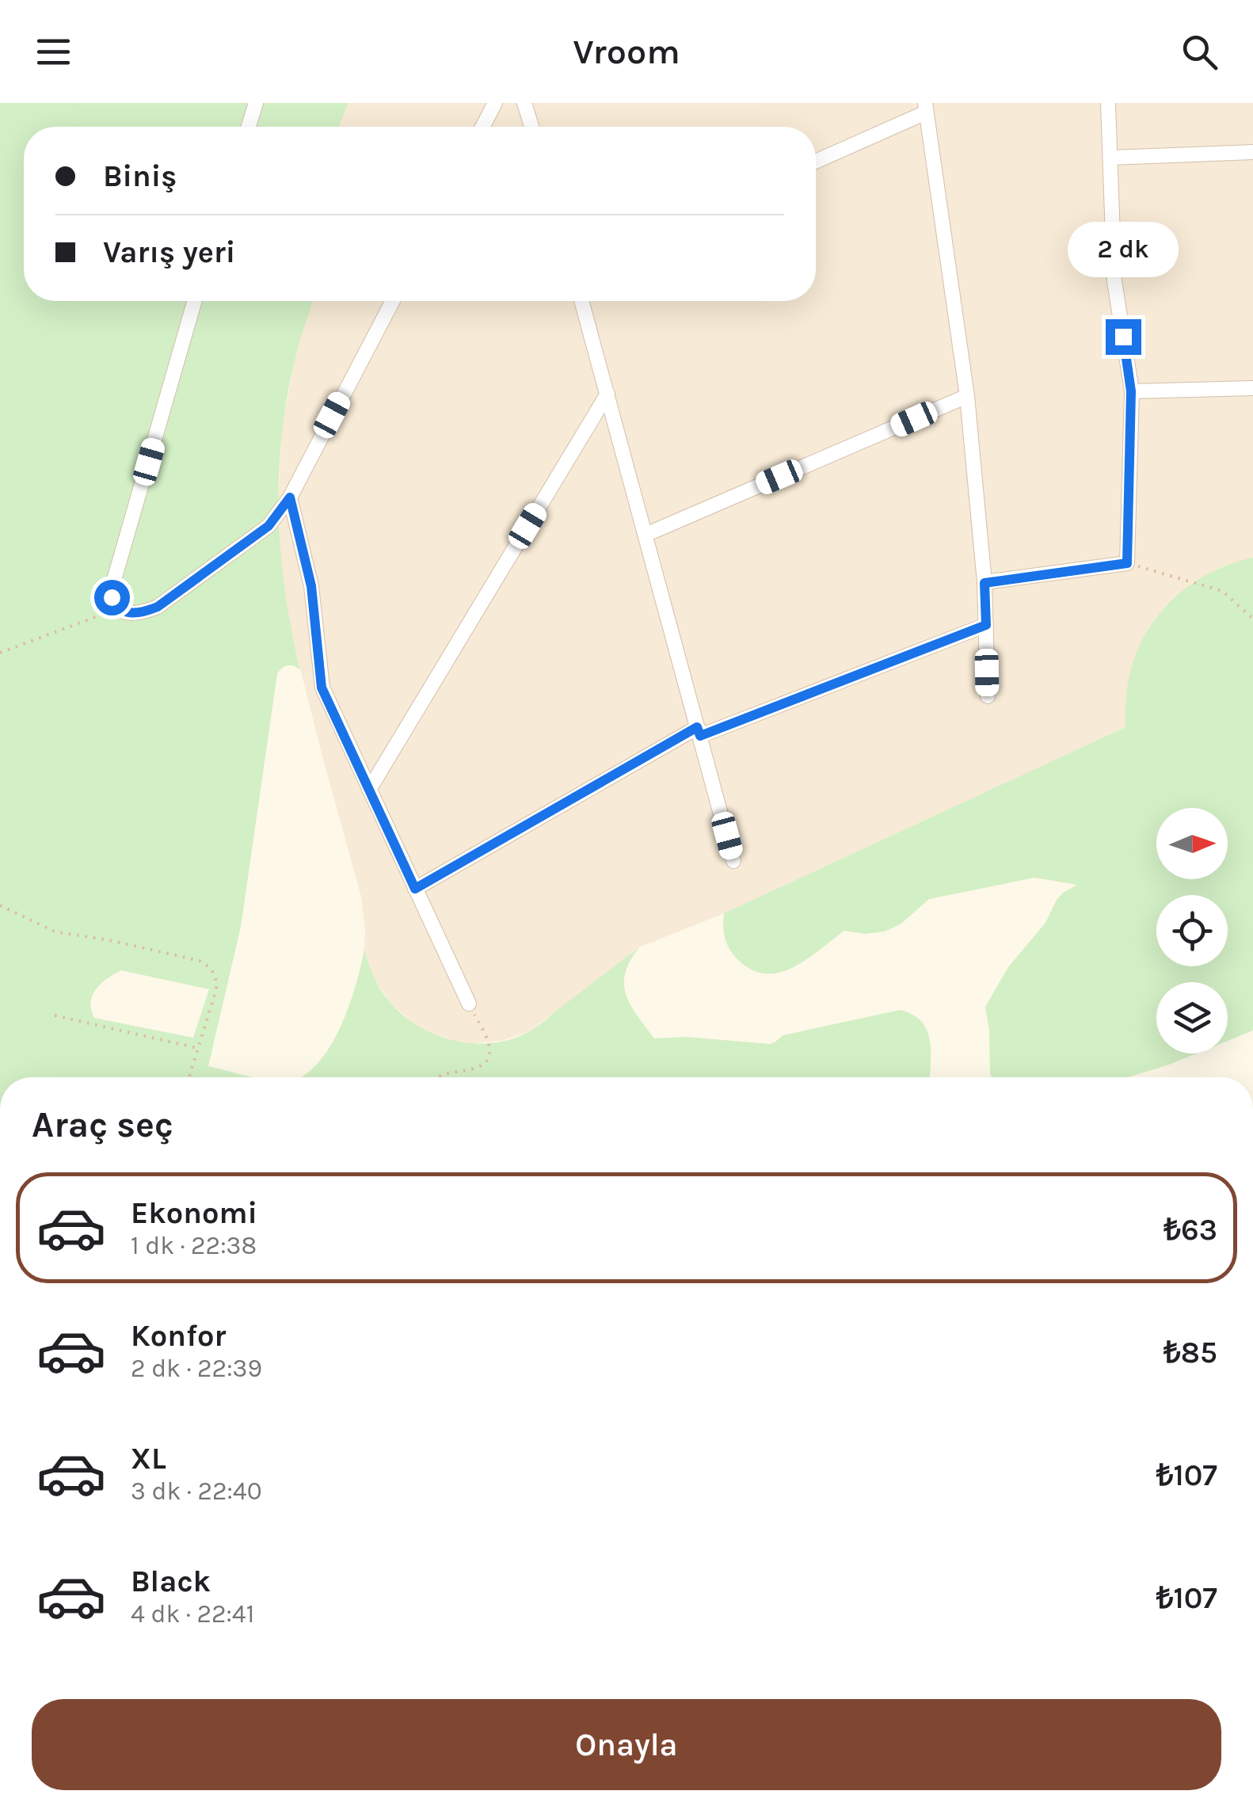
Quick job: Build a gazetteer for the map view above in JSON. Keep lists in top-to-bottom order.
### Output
{
  "north": "right",
  "page": {
    "header": "Vroom",
    "banner": ["Biniş", "Varış yeri"],
    "bubble": "2 dk",
    "heading": "Araç seç",
    "list": [
      {
        "name": "Ekonomi",
        "note": "1 dk · 22:38",
        "value": "₺63"
      },
      {
        "name": "Konfor",
        "note": "2 dk · 22:39",
        "value": "₺85"
      },
      {
        "name": "XL",
        "note": "3 dk · 22:40",
        "value": "₺107"
      },
      {
        "name": "Black",
        "note": "4 dk · 22:41",
        "value": "₺107"
      }
    ],
    "buttons": "Onayla"
  }
}
